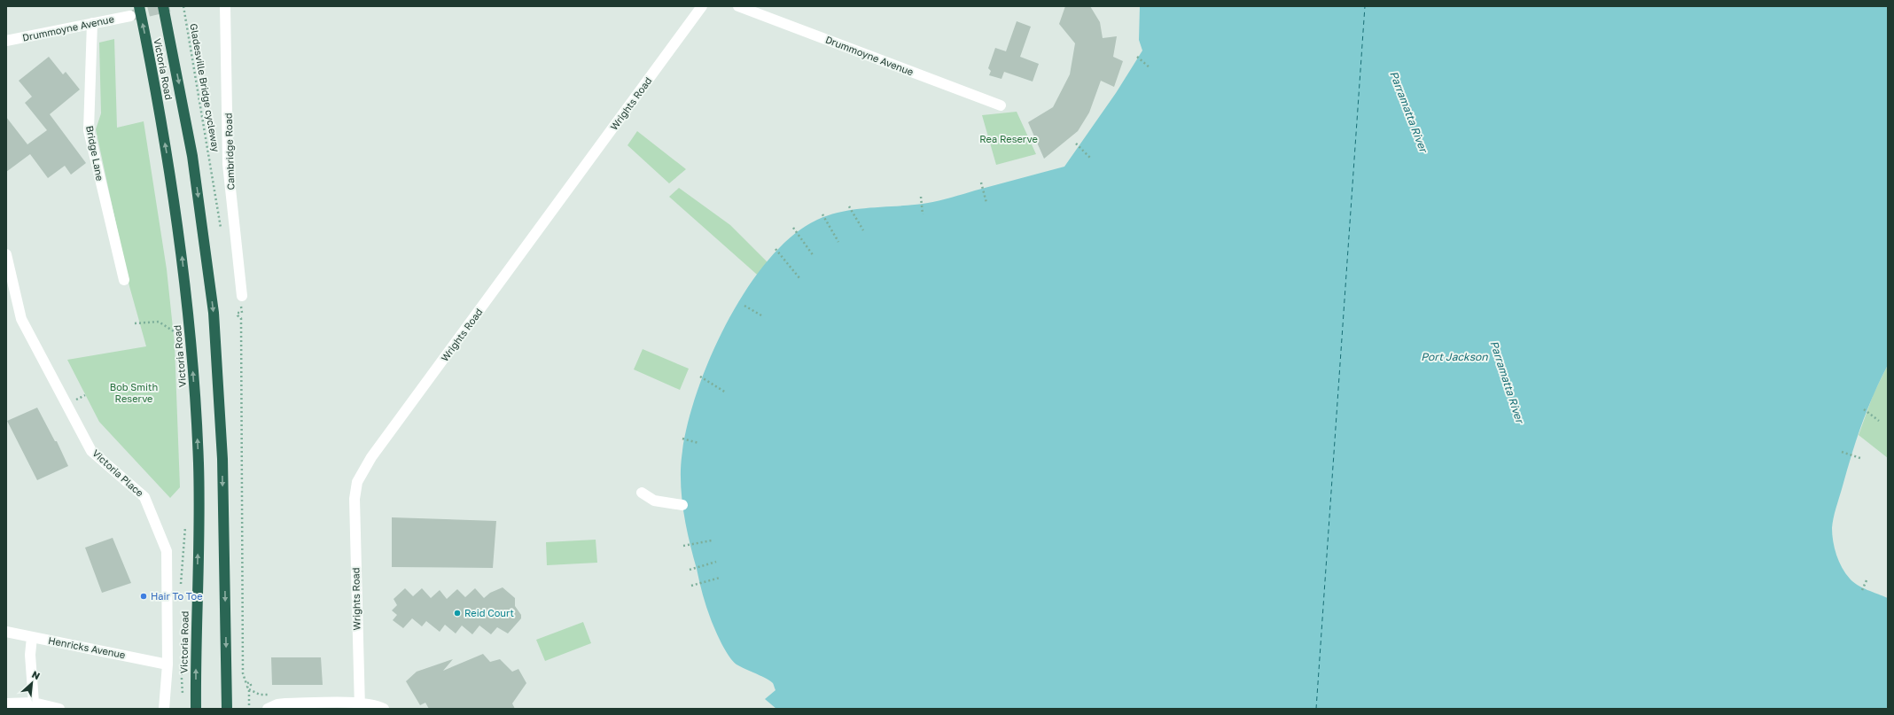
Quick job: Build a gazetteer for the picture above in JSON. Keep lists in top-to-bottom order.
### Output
{
  "streets": {
    "highway": ["Victoria Road"],
    "street": [
      "Drummoyne Avenue",
      "Wrights Road",
      "Cambridge Road",
      "Bridge Lane",
      "Victoria Place",
      "Henricks Avenue"
    ],
    "path": ["Gladesville Bridge cycleway"]
  },
  "crossings": [
    ["Drummoyne Avenue", "Bridge Lane"],
    ["Victoria Place", "Henricks Avenue"]
  ],
  "water": ["Parramatta River", "Port Jackson"],
  "parks": ["Rea Reserve", "Bob Smith Reserve"],
  "places": ["Hair To Toe", "Reid Court"],
  "north": "top right"
}
